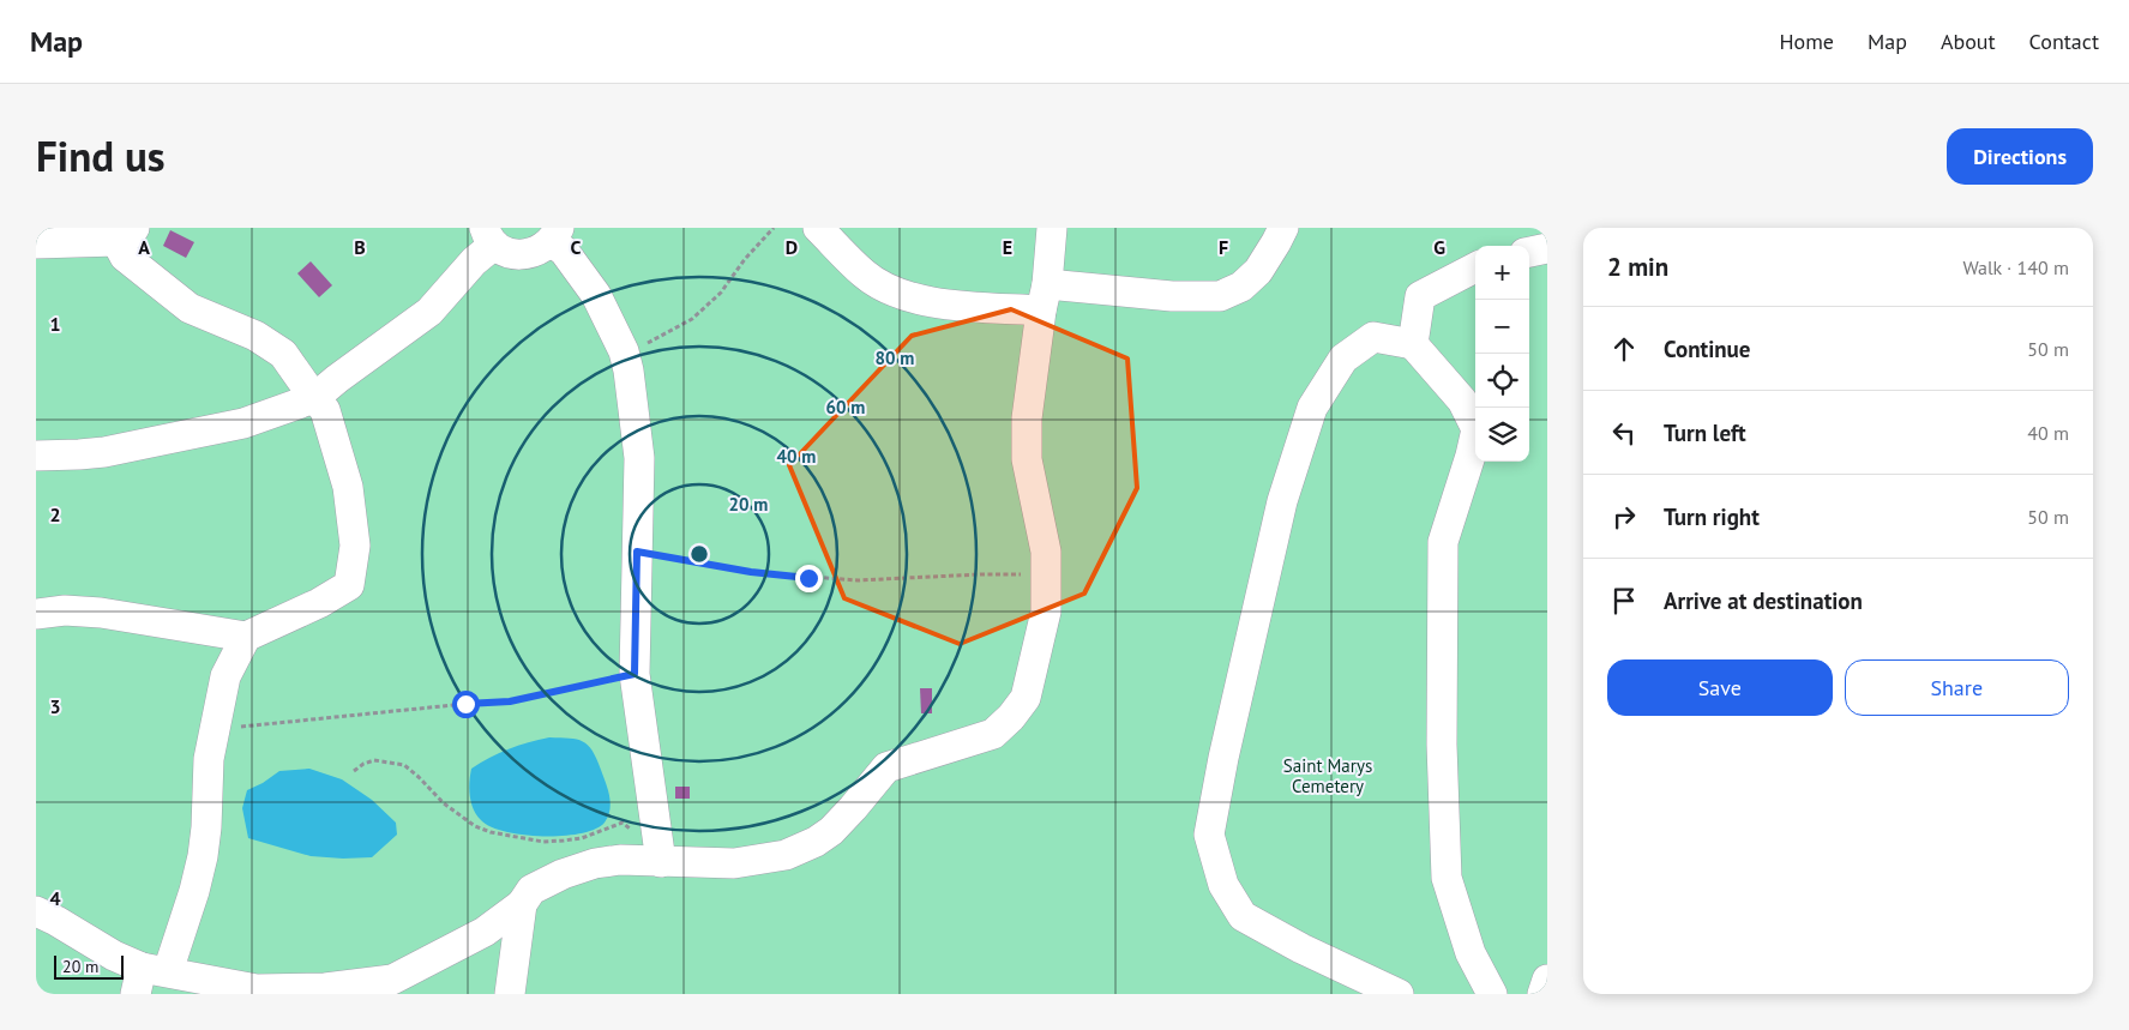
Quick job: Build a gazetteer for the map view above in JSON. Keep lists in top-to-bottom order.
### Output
{
  "parks": ["Saint Marys Cemetery"],
  "scale_bar": "20 m",
  "page": {
    "header": "Map",
    "nav": [
      "Home",
      "Map",
      "About",
      "Contact"
    ],
    "title": "Find us",
    "buttons": [
      "Directions",
      ["Save", "Share"]
    ],
    "heading": ["2 min", "Walk · 140 m"],
    "map_buttons": ["+", "−"],
    "list": [
      ["Continue", "50 m"],
      ["Turn left", "40 m"],
      ["Turn right", "50 m"],
      "Arrive at destination"
    ],
    "scale": "20 m"
  },
  "grid": {
    "columns": [
      "A",
      "B",
      "C",
      "D",
      "E",
      "F",
      "G"
    ],
    "rows": [
      "1",
      "2",
      "3",
      "4"
    ]
  },
  "rings": [
    "80 m",
    "60 m",
    "40 m",
    "20 m"
  ]
}
